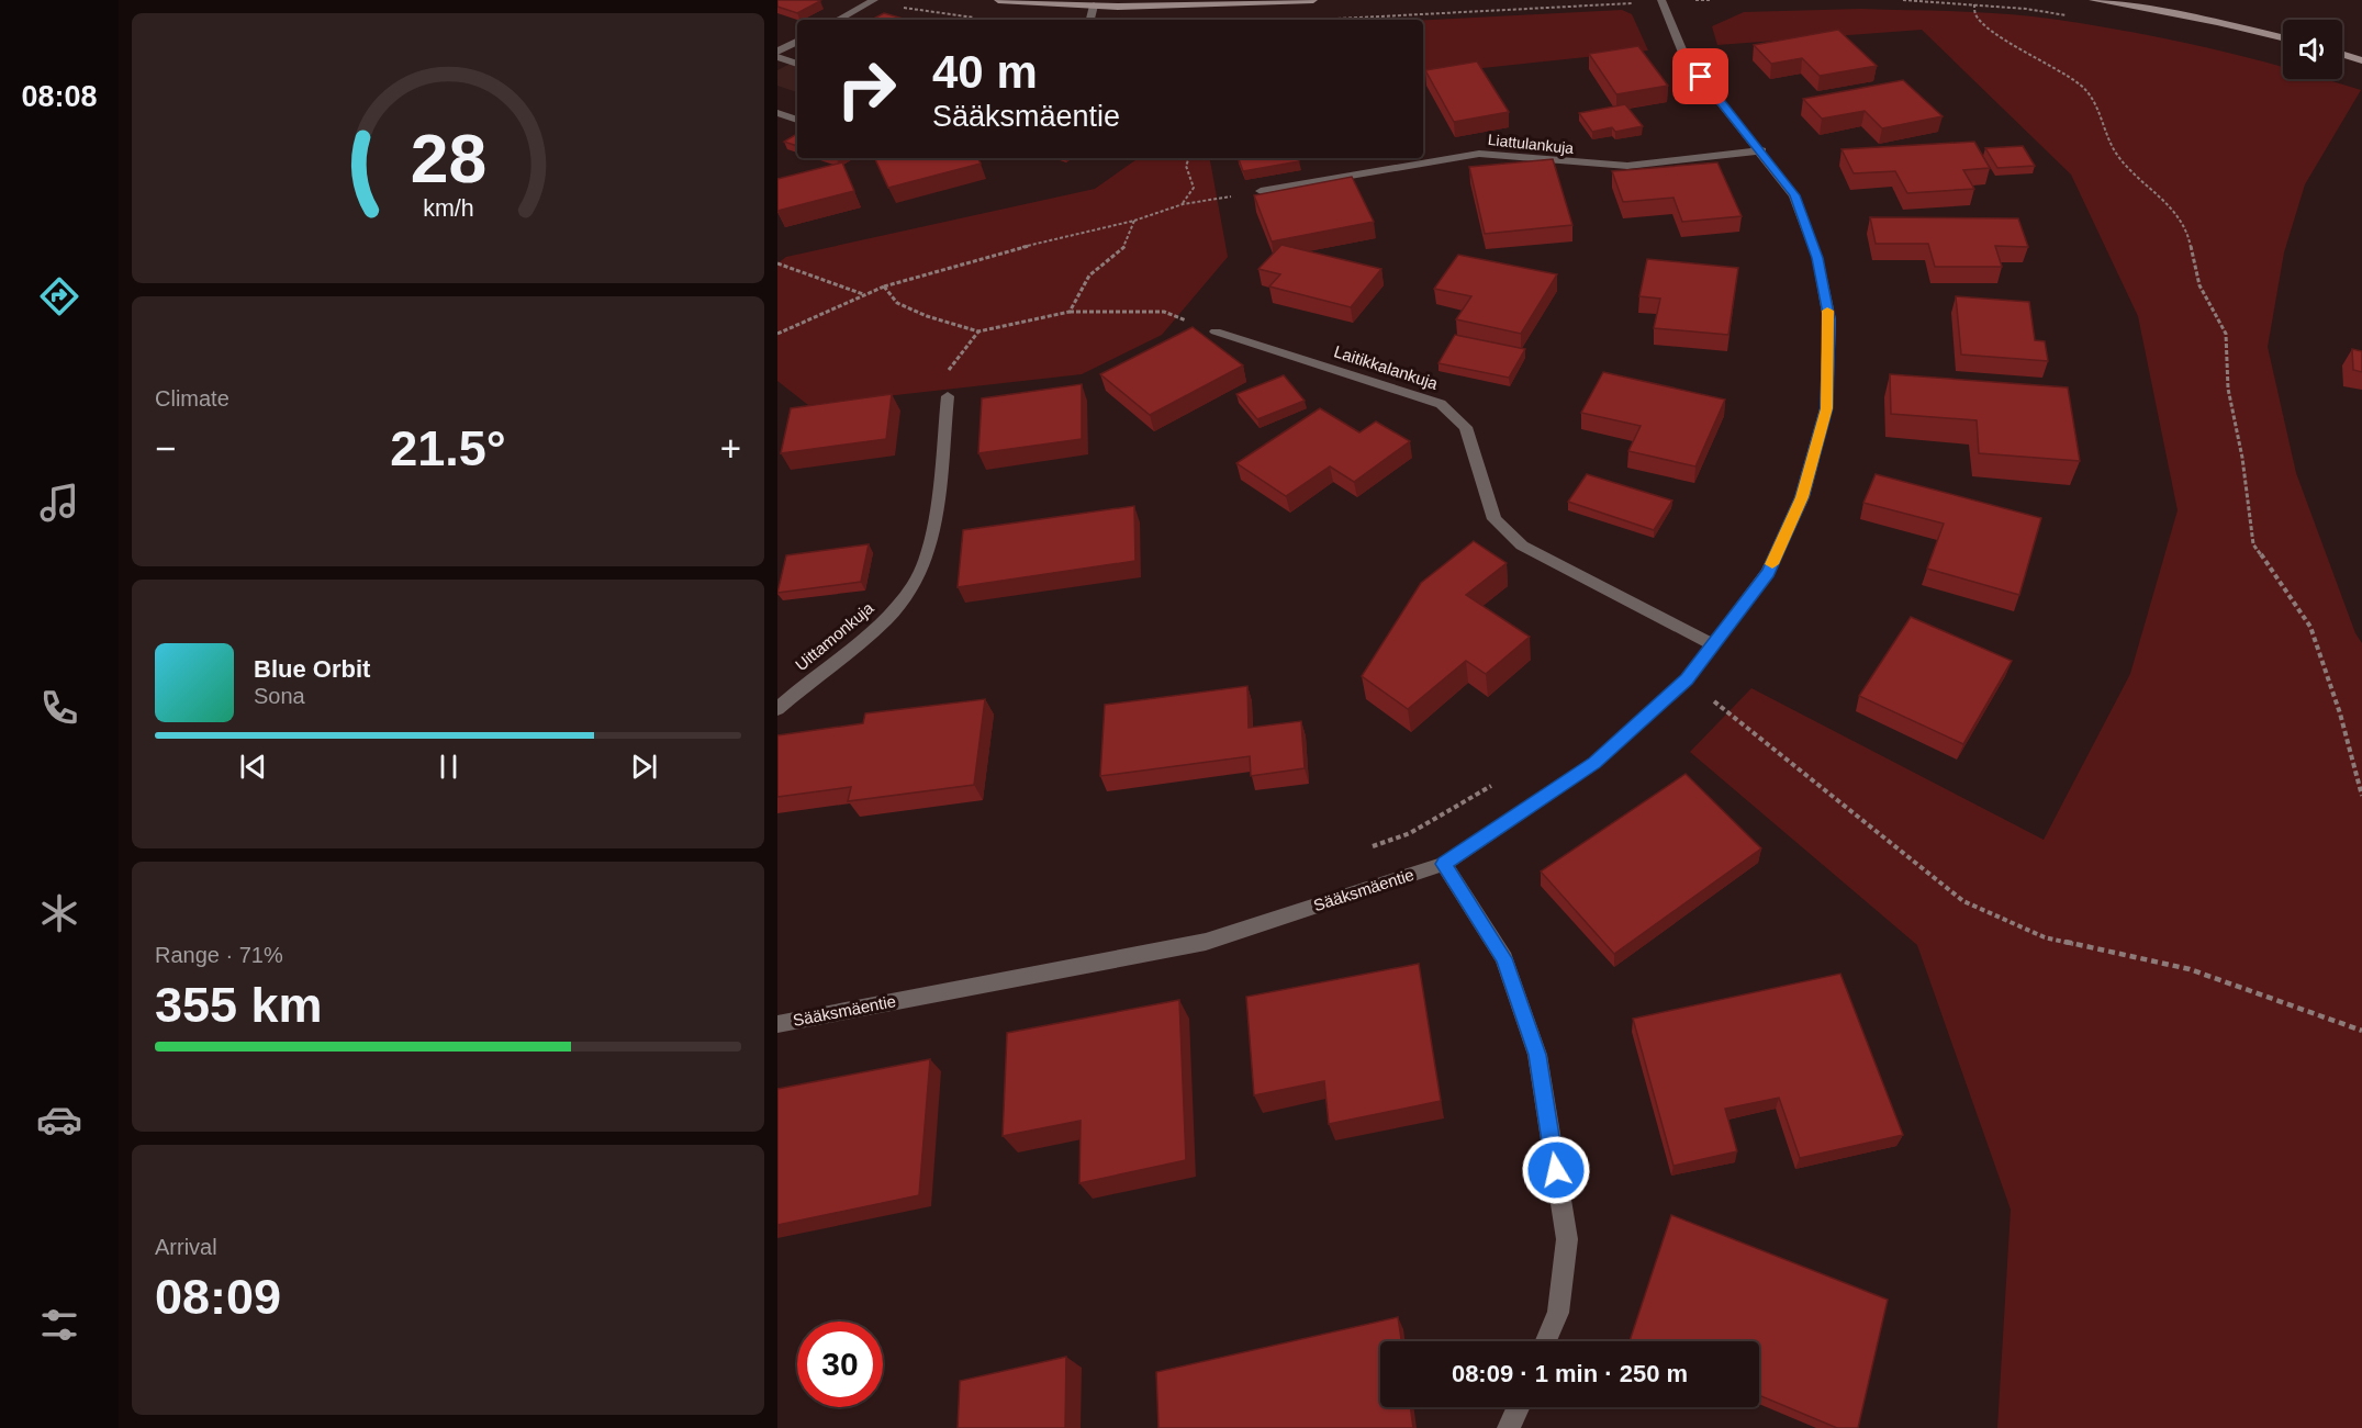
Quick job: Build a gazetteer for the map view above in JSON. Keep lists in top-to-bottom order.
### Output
{
  "streets": {
    "street": [
      "Liattulankuja",
      "Laitikkalankuja",
      "Uittamonkuja",
      "Sääksmäentie"
    ]
  },
  "crossings": [
    ["Liattulankuja", "Sääksmäentie"],
    ["Laitikkalankuja", "Sääksmäentie"]
  ],
  "page": {
    "tabs": "08:08",
    "turn": ["40 m", "Sääksmäentie"],
    "tile": [
      "Climate",
      ["Range · 71%", "355 km"],
      ["Arrival", "08:09"]
    ],
    "heat": ["−", "21.5°", "+"],
    "song": ["Blue Orbit", "Sona"],
    "limit": "30",
    "trip": "08:09 · 1 min · 250 m",
    "gauge": ["28", "km/h"]
  }
}
